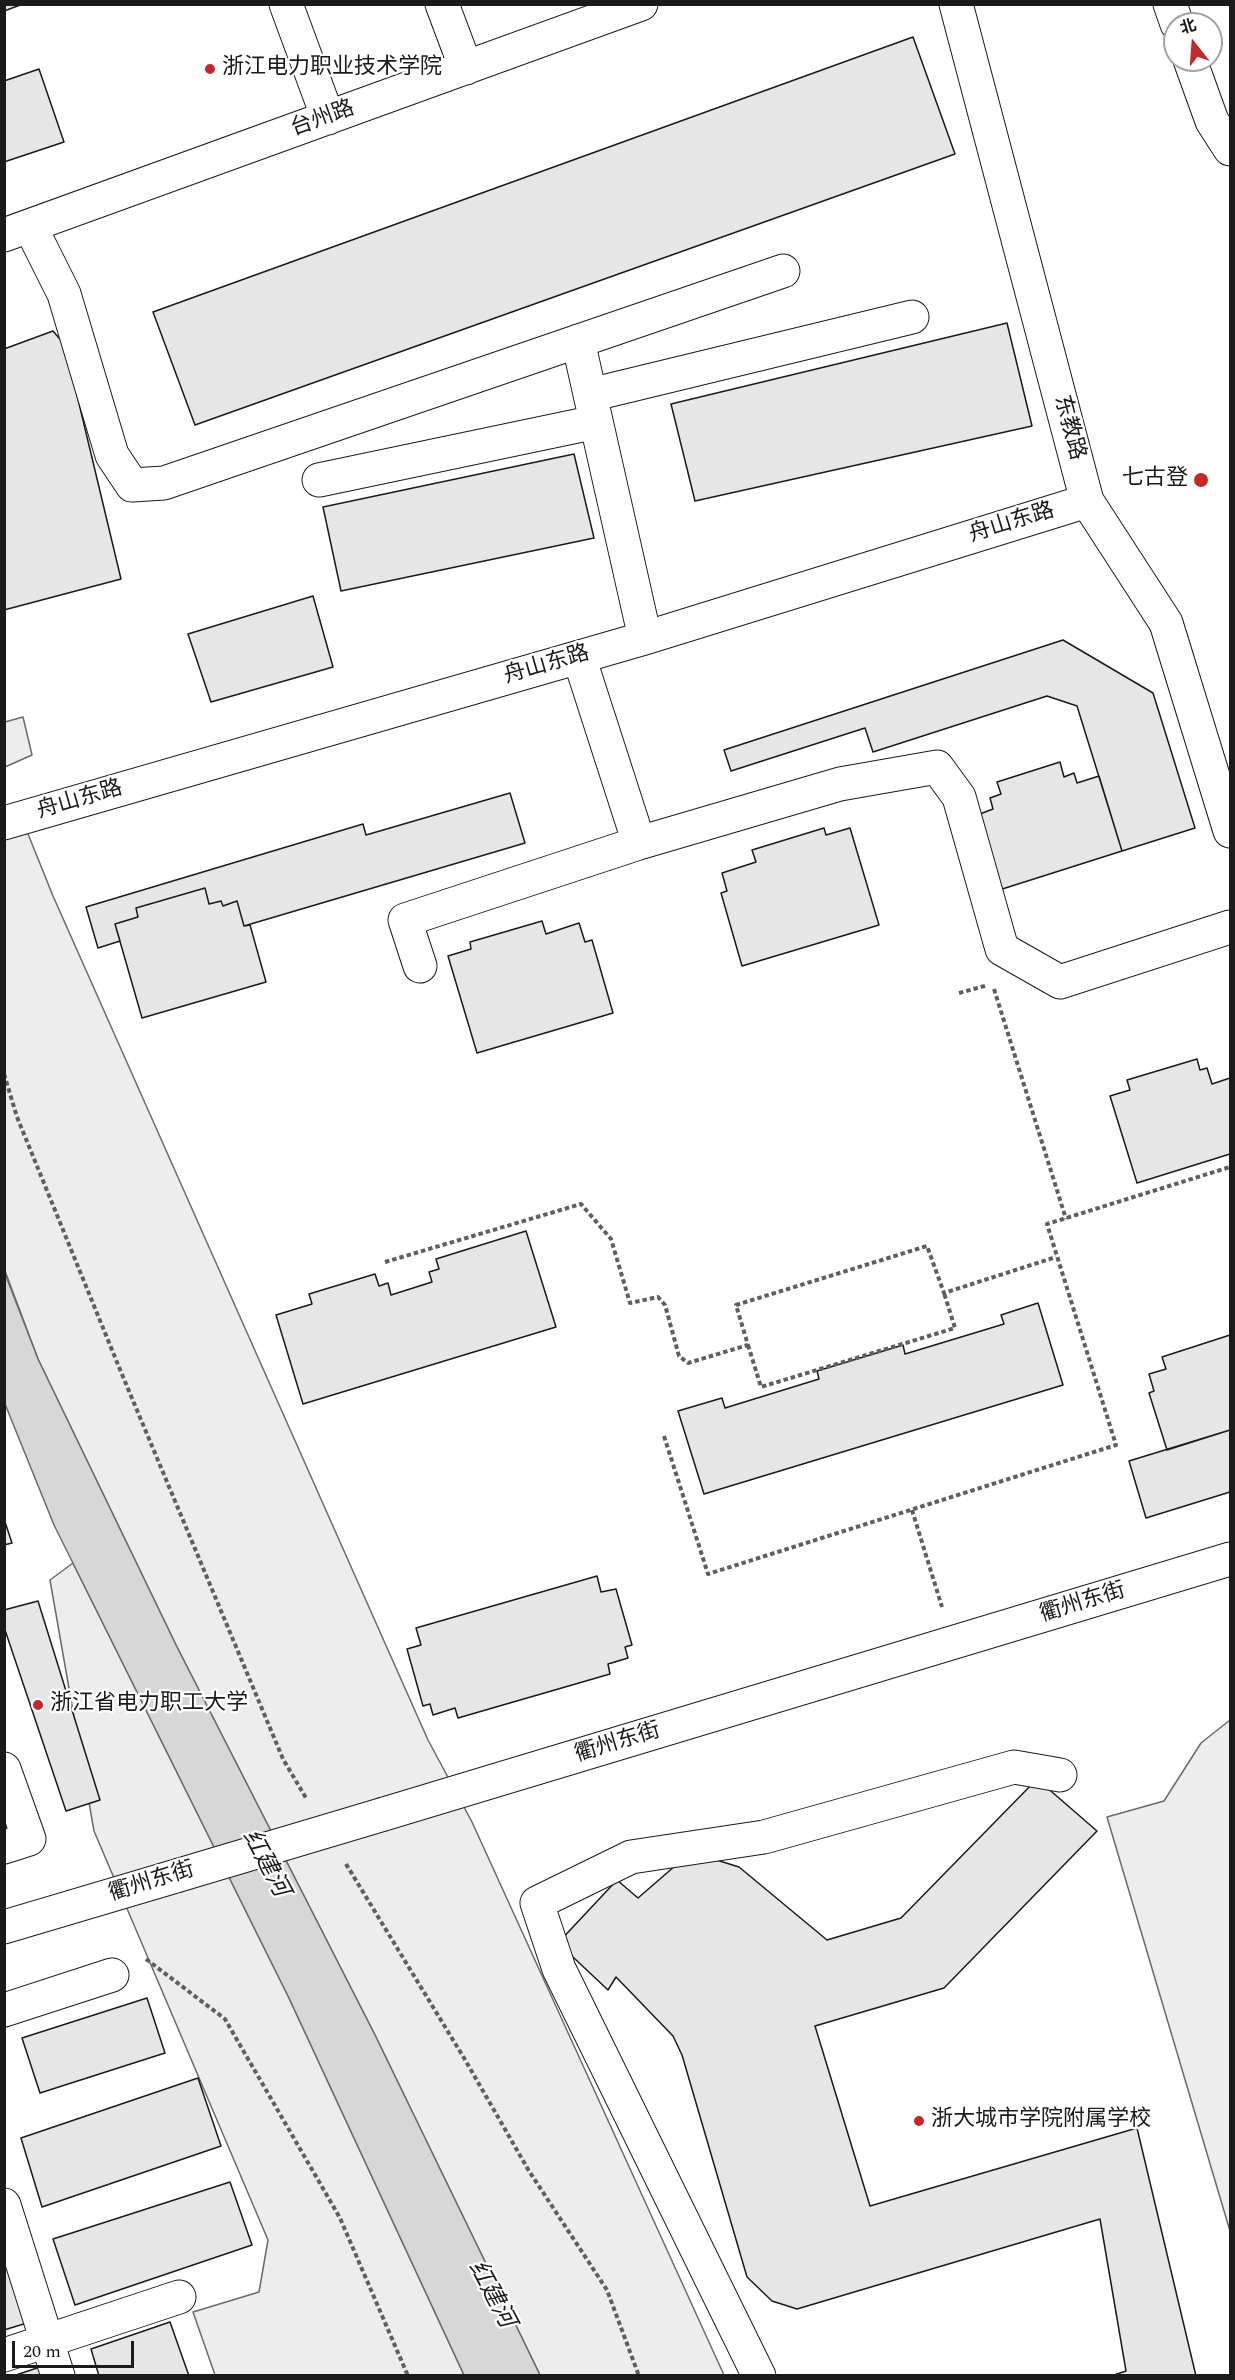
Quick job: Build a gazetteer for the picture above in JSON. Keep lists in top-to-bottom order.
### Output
{
  "streets": {
    "street": [
      "台州路",
      "东教路",
      "舟山东路",
      "衢州东街"
    ]
  },
  "crossings": [
    ["东教路", "舟山东路"]
  ],
  "water": ["红建河"],
  "places": [
    "浙江电力职业技术学院",
    "七古登",
    "浙江省电力职工大学",
    "浙大城市学院附属学校"
  ],
  "scale_bar": "20 m",
  "north": "top"
}
